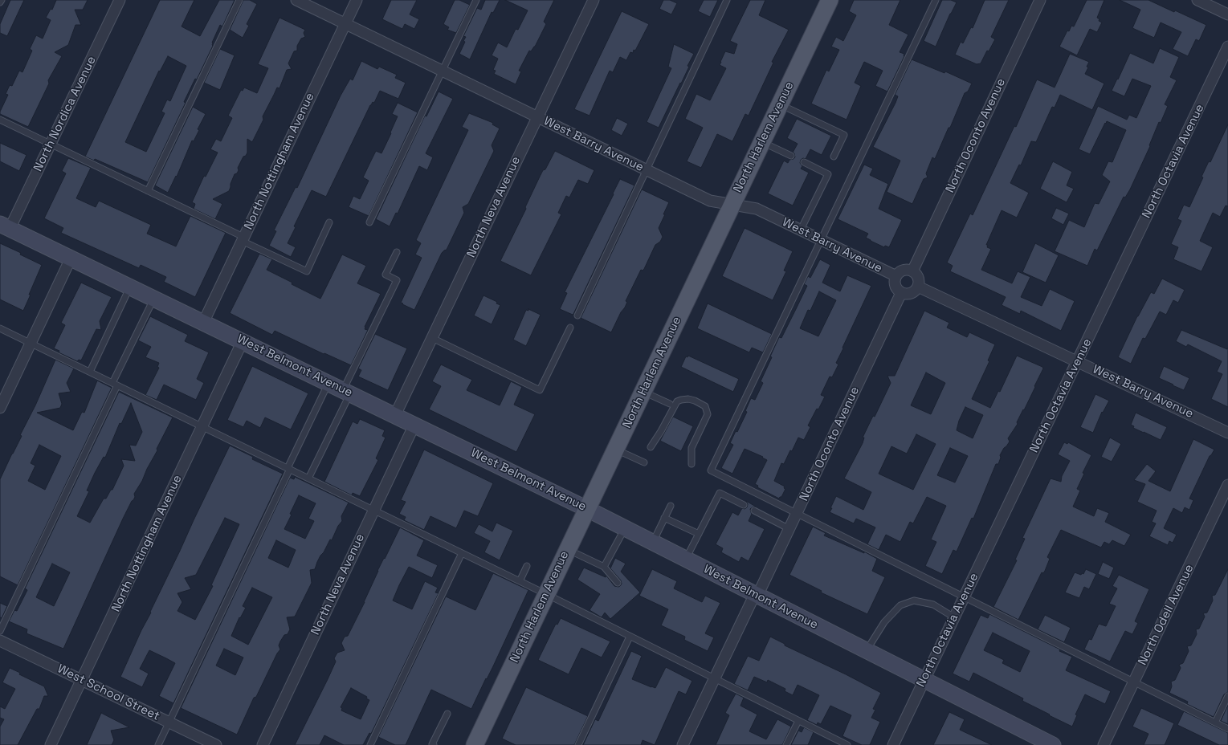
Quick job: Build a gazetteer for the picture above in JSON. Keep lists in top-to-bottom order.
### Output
{
  "streets": {
    "main road": ["North Harlem Avenue", "West Belmont Avenue"],
    "street": [
      "North Nordica Avenue",
      "North Oconto Avenue",
      "West Barry Avenue",
      "North Nottingham Avenue",
      "North Octavia Avenue",
      "North Neva Avenue",
      "North Odell Avenue",
      "West School Street"
    ]
  },
  "crossings": [
    ["North Nordica Avenue", "West Belmont Avenue"],
    ["North Oconto Avenue", "West Barry Avenue"],
    ["North Oconto Avenue", "West Belmont Avenue"],
    ["North Harlem Avenue", "West Barry Avenue"],
    ["North Harlem Avenue", "West Belmont Avenue"],
    ["West Barry Avenue", "North Nottingham Avenue"],
    ["West Barry Avenue", "North Octavia Avenue"],
    ["West Barry Avenue", "North Neva Avenue"],
    ["North Nottingham Avenue", "West Belmont Avenue"],
    ["North Nottingham Avenue", "West School Street"],
    ["North Octavia Avenue", "West Belmont Avenue"],
    ["North Neva Avenue", "West Belmont Avenue"]
  ]
}
